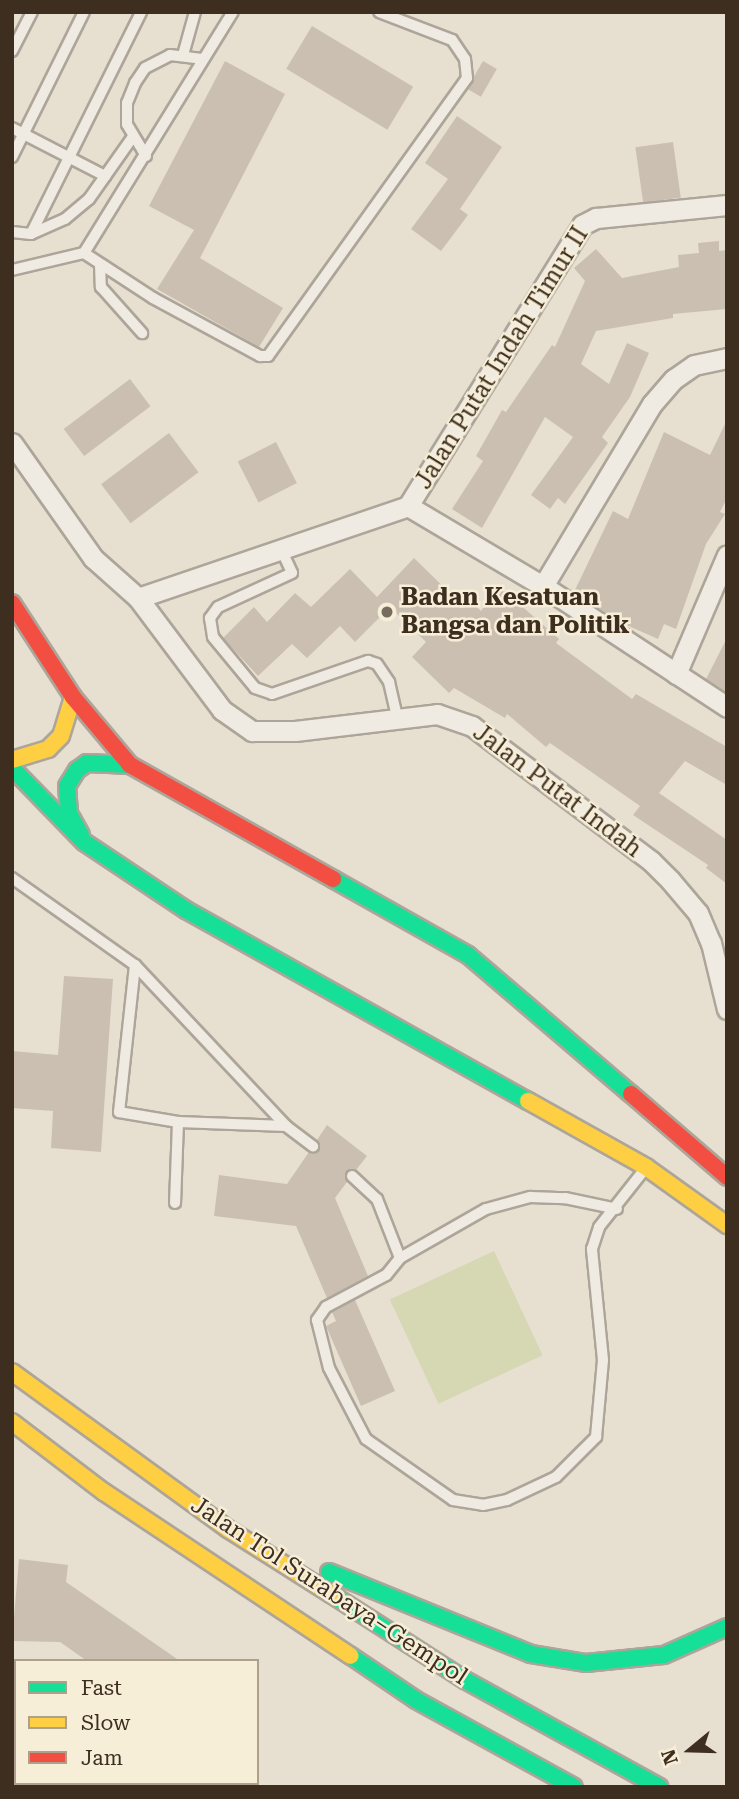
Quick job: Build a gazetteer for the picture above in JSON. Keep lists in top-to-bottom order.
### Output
{
  "streets": {
    "highway": ["Jalan Tol Surabaya–Gempol"],
    "street": ["Jalan Putat Indah Timur II", "Jalan Putat Indah"]
  },
  "places": ["Badan Kesatuan Bangsa dan Politik"],
  "legend": ["Fast", "Slow", "Jam"],
  "north": "left"
}
